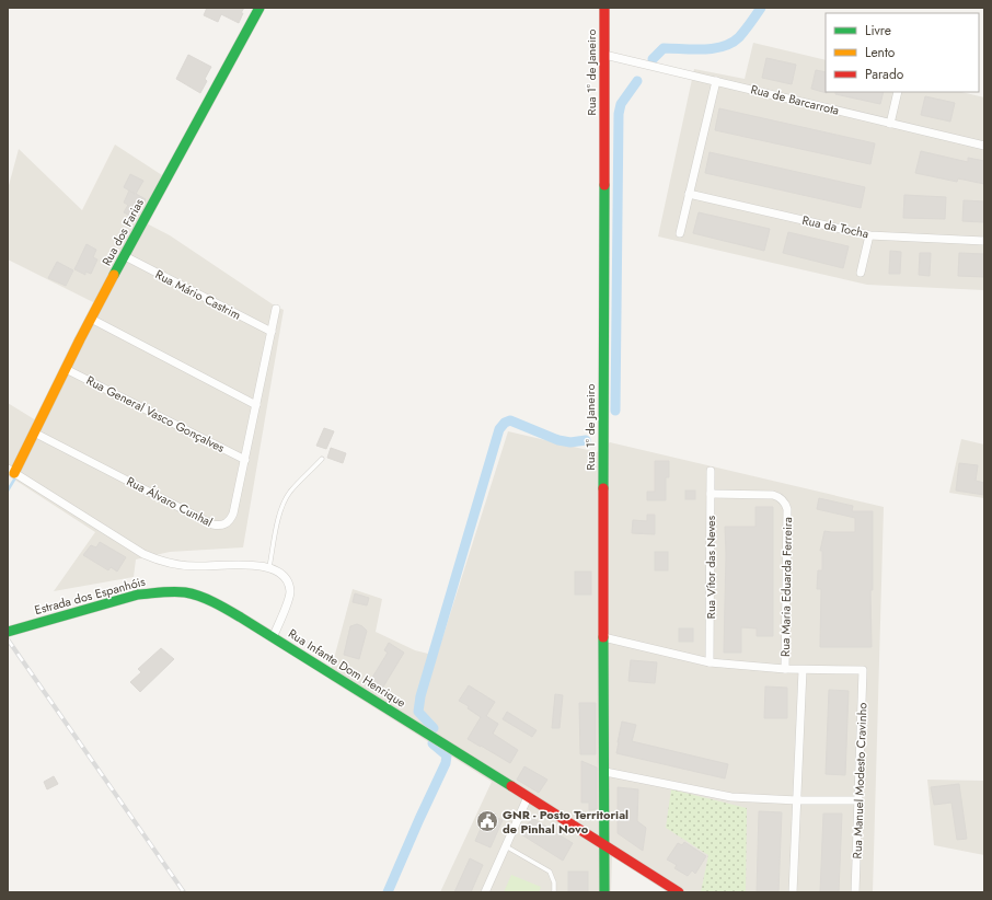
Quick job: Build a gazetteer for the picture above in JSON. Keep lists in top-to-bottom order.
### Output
{
  "streets": {
    "street": [
      "Rua 1º de Janeiro",
      "Rua de Barcarrota",
      "Rua da Tocha",
      "Rua dos Farias",
      "Rua Mário Castrim",
      "Rua General Vasco Gonçalves",
      "Rua Álvaro Cunhal",
      "Rua Vítor das Neves",
      "Rua Maria Eduarda Ferreira",
      "Estrada dos Espanhóis",
      "Rua Infante Dom Henrique",
      "Rua Manuel Modesto Cravinho"
    ]
  },
  "crossings": [
    ["Rua 1º de Janeiro", "Rua de Barcarrota"],
    ["Rua 1º de Janeiro", "Rua Infante Dom Henrique"],
    ["Rua dos Farias", "Rua Mário Castrim"],
    ["Rua dos Farias", "Rua General Vasco Gonçalves"],
    ["Rua dos Farias", "Rua Álvaro Cunhal"],
    ["Rua dos Farias", "Rua Infante Dom Henrique"],
    ["Rua Mário Castrim", "Rua Álvaro Cunhal"],
    ["Rua General Vasco Gonçalves", "Rua Álvaro Cunhal"],
    ["Rua Vítor das Neves", "Rua Maria Eduarda Ferreira"],
    ["Rua Maria Eduarda Ferreira", "Rua Manuel Modesto Cravinho"],
    ["Estrada dos Espanhóis", "Rua Infante Dom Henrique"]
  ],
  "places": {
    "public building": ["GNR - Posto Territorial de Pinhal Novo"]
  },
  "legend": ["Livre", "Lento", "Parado"]
}
